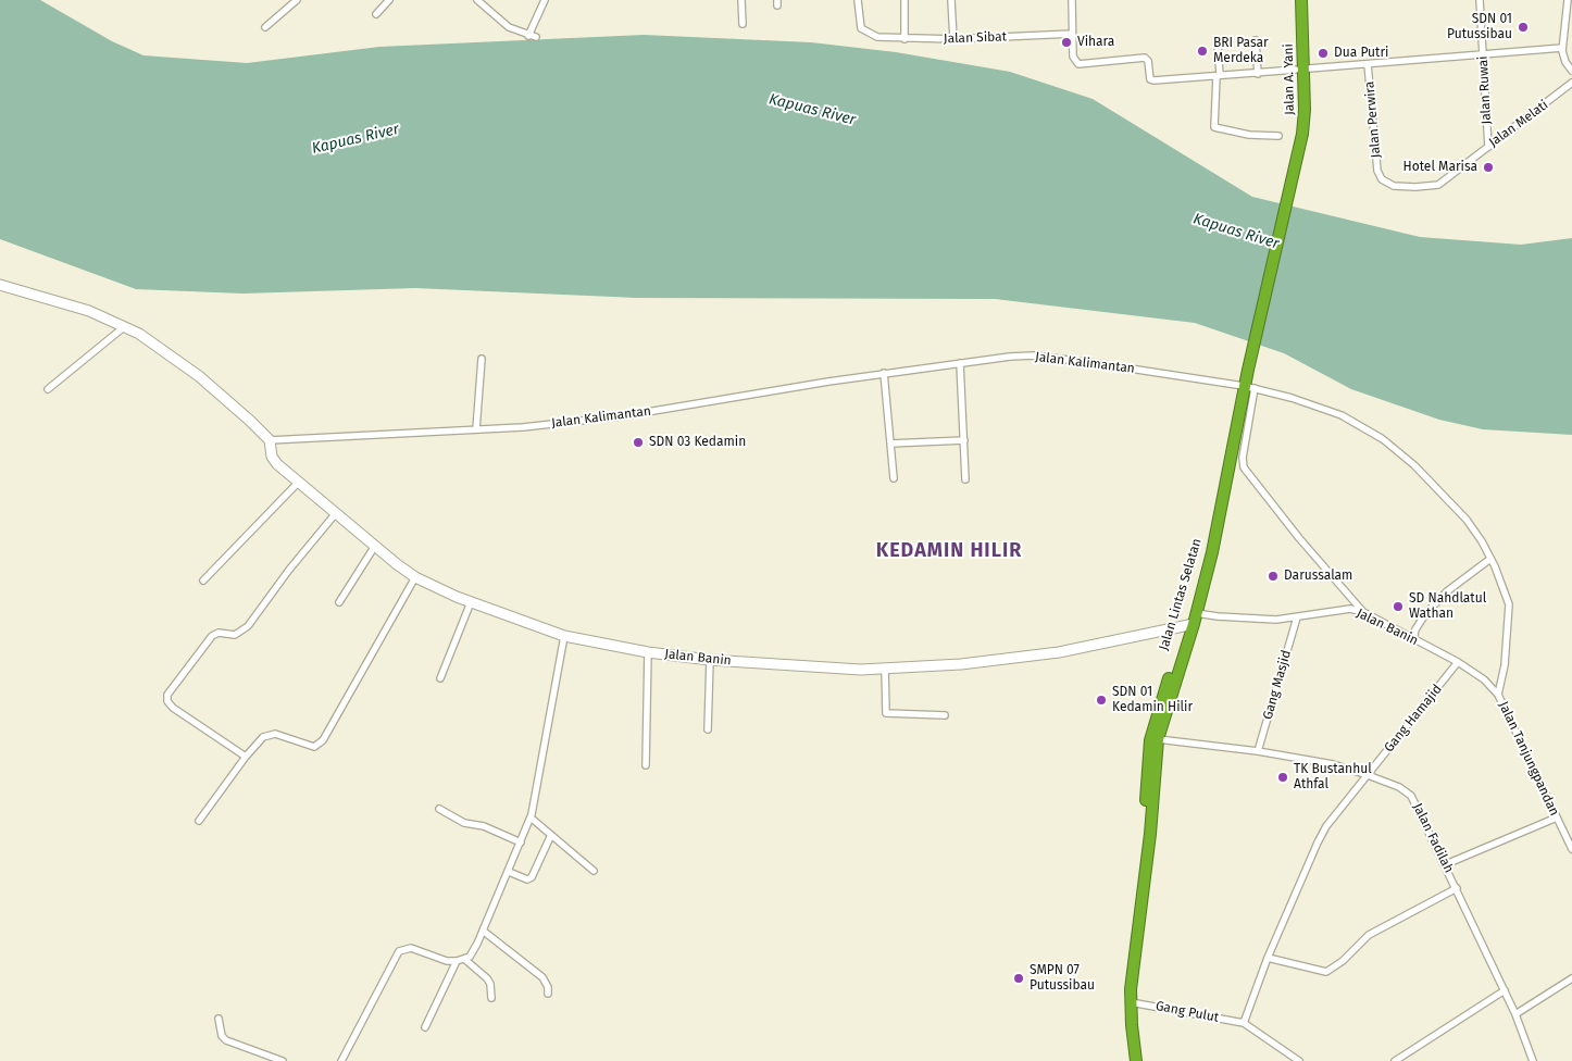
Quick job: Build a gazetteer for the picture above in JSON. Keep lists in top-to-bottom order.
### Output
{
  "streets": {
    "highway": ["Jalan A. Yani", "Jalan Lintas Selatan"],
    "street": [
      "Jalan Sibat",
      "Jalan Ruwai",
      "Jalan Perwira",
      "Jalan Melati",
      "Jalan Kalimantan",
      "Jalan Banin",
      "Gang Masjid",
      "Gang Hamajid",
      "Jalan Tanjungpandan",
      "Jalan Fadilah",
      "Gang Pulut"
    ]
  },
  "crossings": [
    ["Jalan A. Yani", "Jalan Lintas Selatan"],
    ["Jalan Ruwai", "Jalan Melati"],
    ["Jalan Perwira", "Jalan Melati"],
    ["Jalan Kalimantan", "Jalan Lintas Selatan"],
    ["Jalan Kalimantan", "Jalan Banin"],
    ["Jalan Kalimantan", "Jalan Tanjungpandan"],
    ["Jalan Lintas Selatan", "Jalan Banin"],
    ["Jalan Lintas Selatan", "Jalan Tanjungpandan"],
    ["Jalan Lintas Selatan", "Jalan Fadilah"],
    ["Jalan Lintas Selatan", "Gang Pulut"],
    ["Jalan Banin", "Gang Masjid"],
    ["Jalan Banin", "Gang Hamajid"],
    ["Jalan Banin", "Jalan Tanjungpandan"],
    ["Gang Masjid", "Jalan Fadilah"],
    ["Gang Hamajid", "Jalan Fadilah"],
    ["Gang Hamajid", "Gang Pulut"]
  ],
  "districts": ["KEDAMIN HILIR"],
  "water": ["Kapuas River"],
  "places": [
    "SDN 01 Putussibau",
    "Vihara",
    "BRI Pasar Merdeka",
    "Dua Putri",
    "Hotel Marisa",
    "SDN 03 Kedamin",
    "Darussalam",
    "SD Nahdlatul Wathan",
    "SDN 01 Kedamin Hilir",
    "TK Bustanhul Athfal",
    "SMPN 07 Putussibau"
  ]
}
